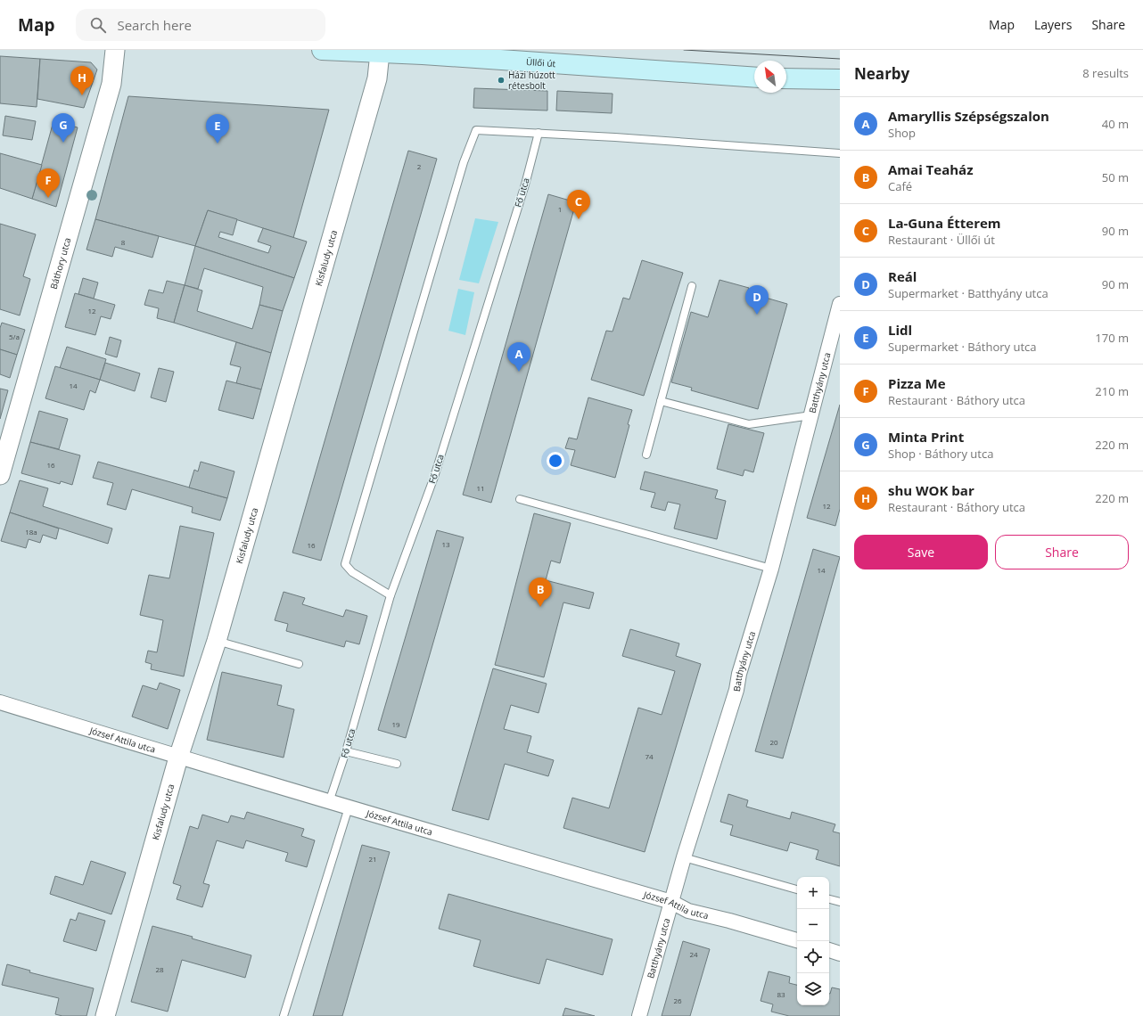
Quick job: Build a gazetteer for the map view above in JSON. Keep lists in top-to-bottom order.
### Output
{
  "streets": {
    "main road": ["Üllői út"],
    "street": [
      "Kisfaludy utca",
      "Báthory utca",
      "Batthyány utca",
      "József Attila utca"
    ],
    "lane": ["Fő utca"]
  },
  "crossings": [
    ["Üllői út", "Kisfaludy utca"],
    ["Fő utca", "József Attila utca"],
    ["Kisfaludy utca", "József Attila utca"],
    ["Batthyány utca", "József Attila utca"]
  ],
  "places": ["Házi húzott rétesbolt"],
  "house_numbers": [
    "2",
    "1",
    "8",
    "12",
    "5/a",
    "14",
    "16",
    "11",
    "12",
    "18a",
    "13",
    "16",
    "14",
    "19",
    "20",
    "74",
    "21",
    "24",
    "28",
    "83",
    "26"
  ],
  "north": "top left",
  "page": {
    "header": "Map",
    "search": "Search here",
    "nav": ["Map", "Layers", "Share"],
    "heading": ["Nearby", "8 results"],
    "pins": [
      "H",
      "G",
      "E",
      "F",
      "C",
      "D",
      "A",
      "B"
    ],
    "list": [
      {
        "mark": "A",
        "name": "Amaryllis Szépségszalon",
        "note": "Shop",
        "value": "40 m"
      },
      {
        "mark": "B",
        "name": "Amai Teaház",
        "note": "Café",
        "value": "50 m"
      },
      {
        "mark": "C",
        "name": "La-Guna Étterem",
        "note": "Restaurant · Üllői út",
        "value": "90 m"
      },
      {
        "mark": "D",
        "name": "Reál",
        "note": "Supermarket · Batthyány utca",
        "value": "90 m"
      },
      {
        "mark": "E",
        "name": "Lidl",
        "note": "Supermarket · Báthory utca",
        "value": "170 m"
      },
      {
        "mark": "F",
        "name": "Pizza Me",
        "note": "Restaurant · Báthory utca",
        "value": "210 m"
      },
      {
        "mark": "G",
        "name": "Minta Print",
        "note": "Shop · Báthory utca",
        "value": "220 m"
      },
      {
        "mark": "H",
        "name": "shu WOK bar",
        "note": "Restaurant · Báthory utca",
        "value": "220 m"
      }
    ],
    "buttons": ["Save", "Share"],
    "map_buttons": ["+", "−"]
  }
}
